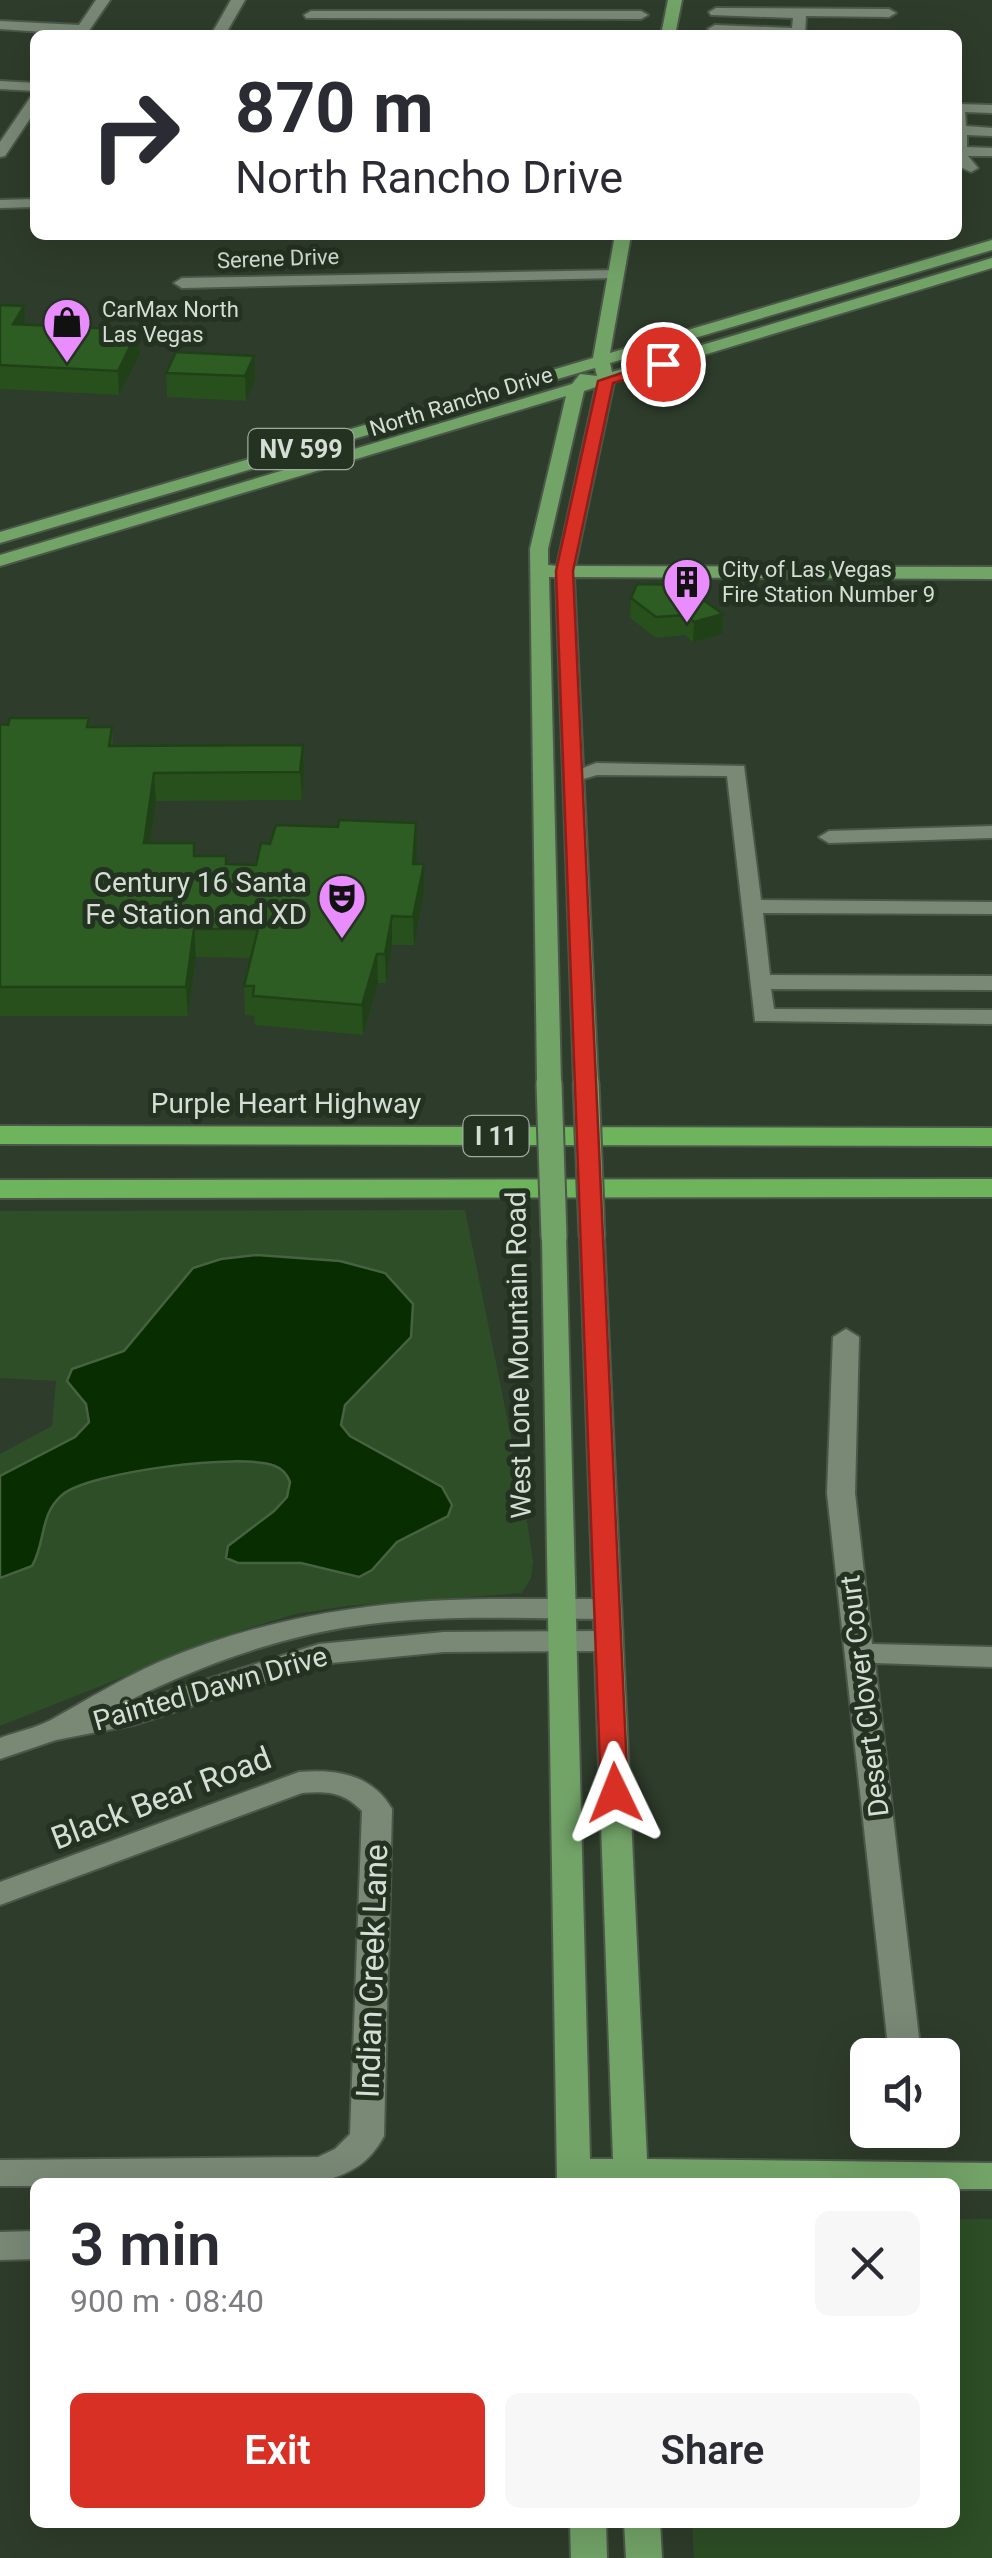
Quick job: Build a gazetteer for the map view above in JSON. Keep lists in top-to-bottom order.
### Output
{
  "streets": {
    "highway": ["Purple Heart Highway", "I 11"],
    "main road": ["North Rancho Drive", "NV 599", "West Lone Mountain Road"],
    "street": [
      "Serene Drive",
      "Painted Dawn Drive",
      "Desert Clover Court",
      "Black Bear Road",
      "Indian Creek Lane"
    ]
  },
  "crossings": [
    ["North Rancho Drive", "West Lone Mountain Road"],
    ["West Lone Mountain Road", "Painted Dawn Drive"],
    ["Black Bear Road", "Indian Creek Lane"]
  ],
  "places": {
    "shop": ["CarMax North Las Vegas"],
    "building": ["City of Las Vegas Fire Station Number 9"],
    "theatre": ["Century 16 Santa Fe Station and XD"]
  },
  "page": {
    "turn": ["870 m", "North Rancho Drive"],
    "heading": ["3 min", "900 m · 08:40"],
    "buttons": ["Exit", "Share"]
  }
}
